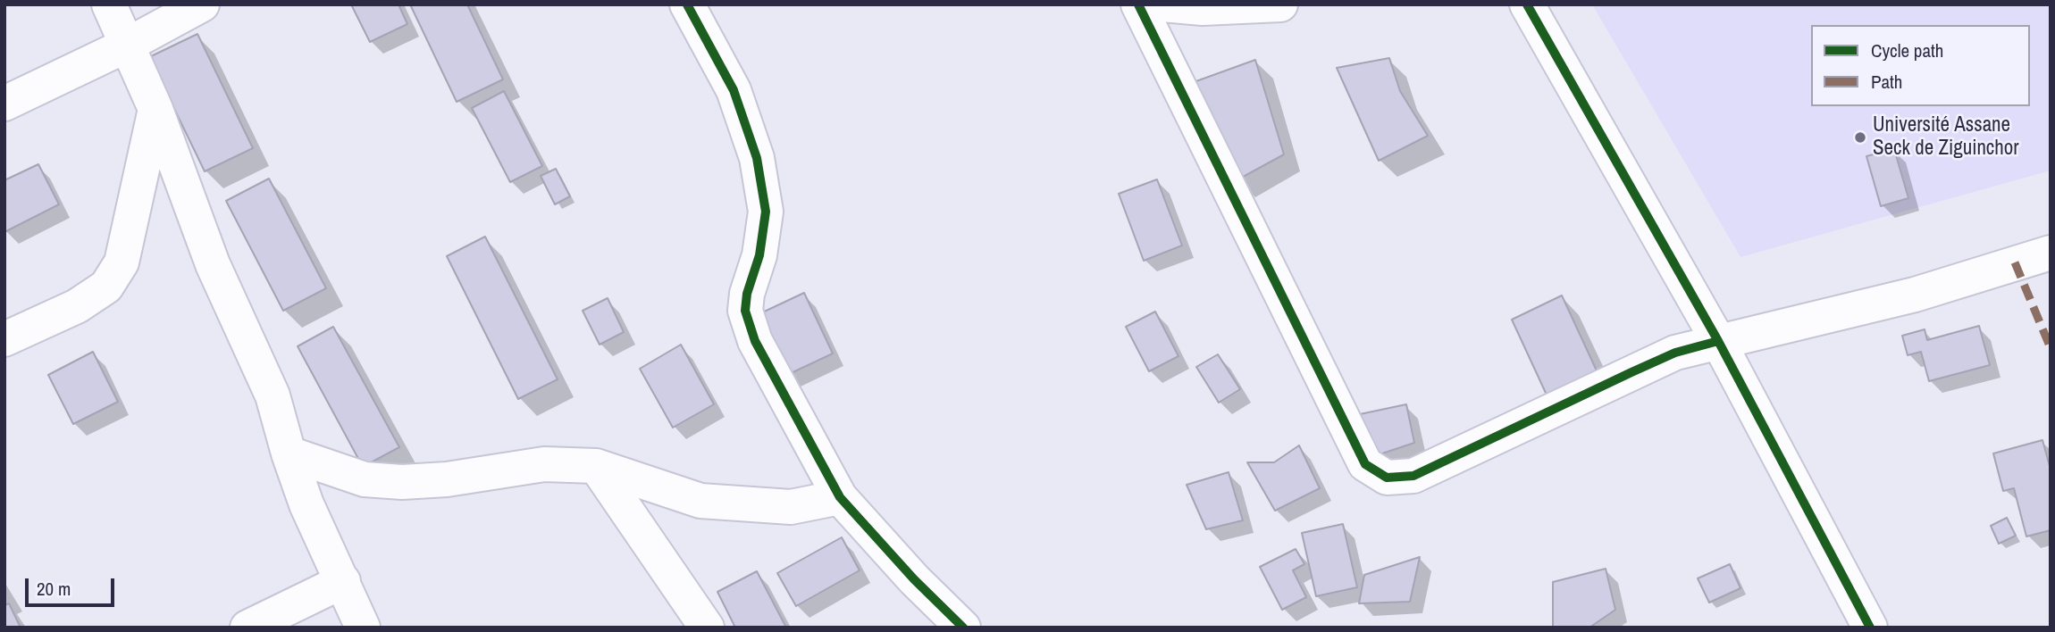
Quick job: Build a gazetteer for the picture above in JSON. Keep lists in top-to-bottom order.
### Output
{
  "places": ["Université Assane Seck de Ziguinchor"],
  "legend": ["Cycle path", "Path"],
  "scale_bar": "20 m"
}
